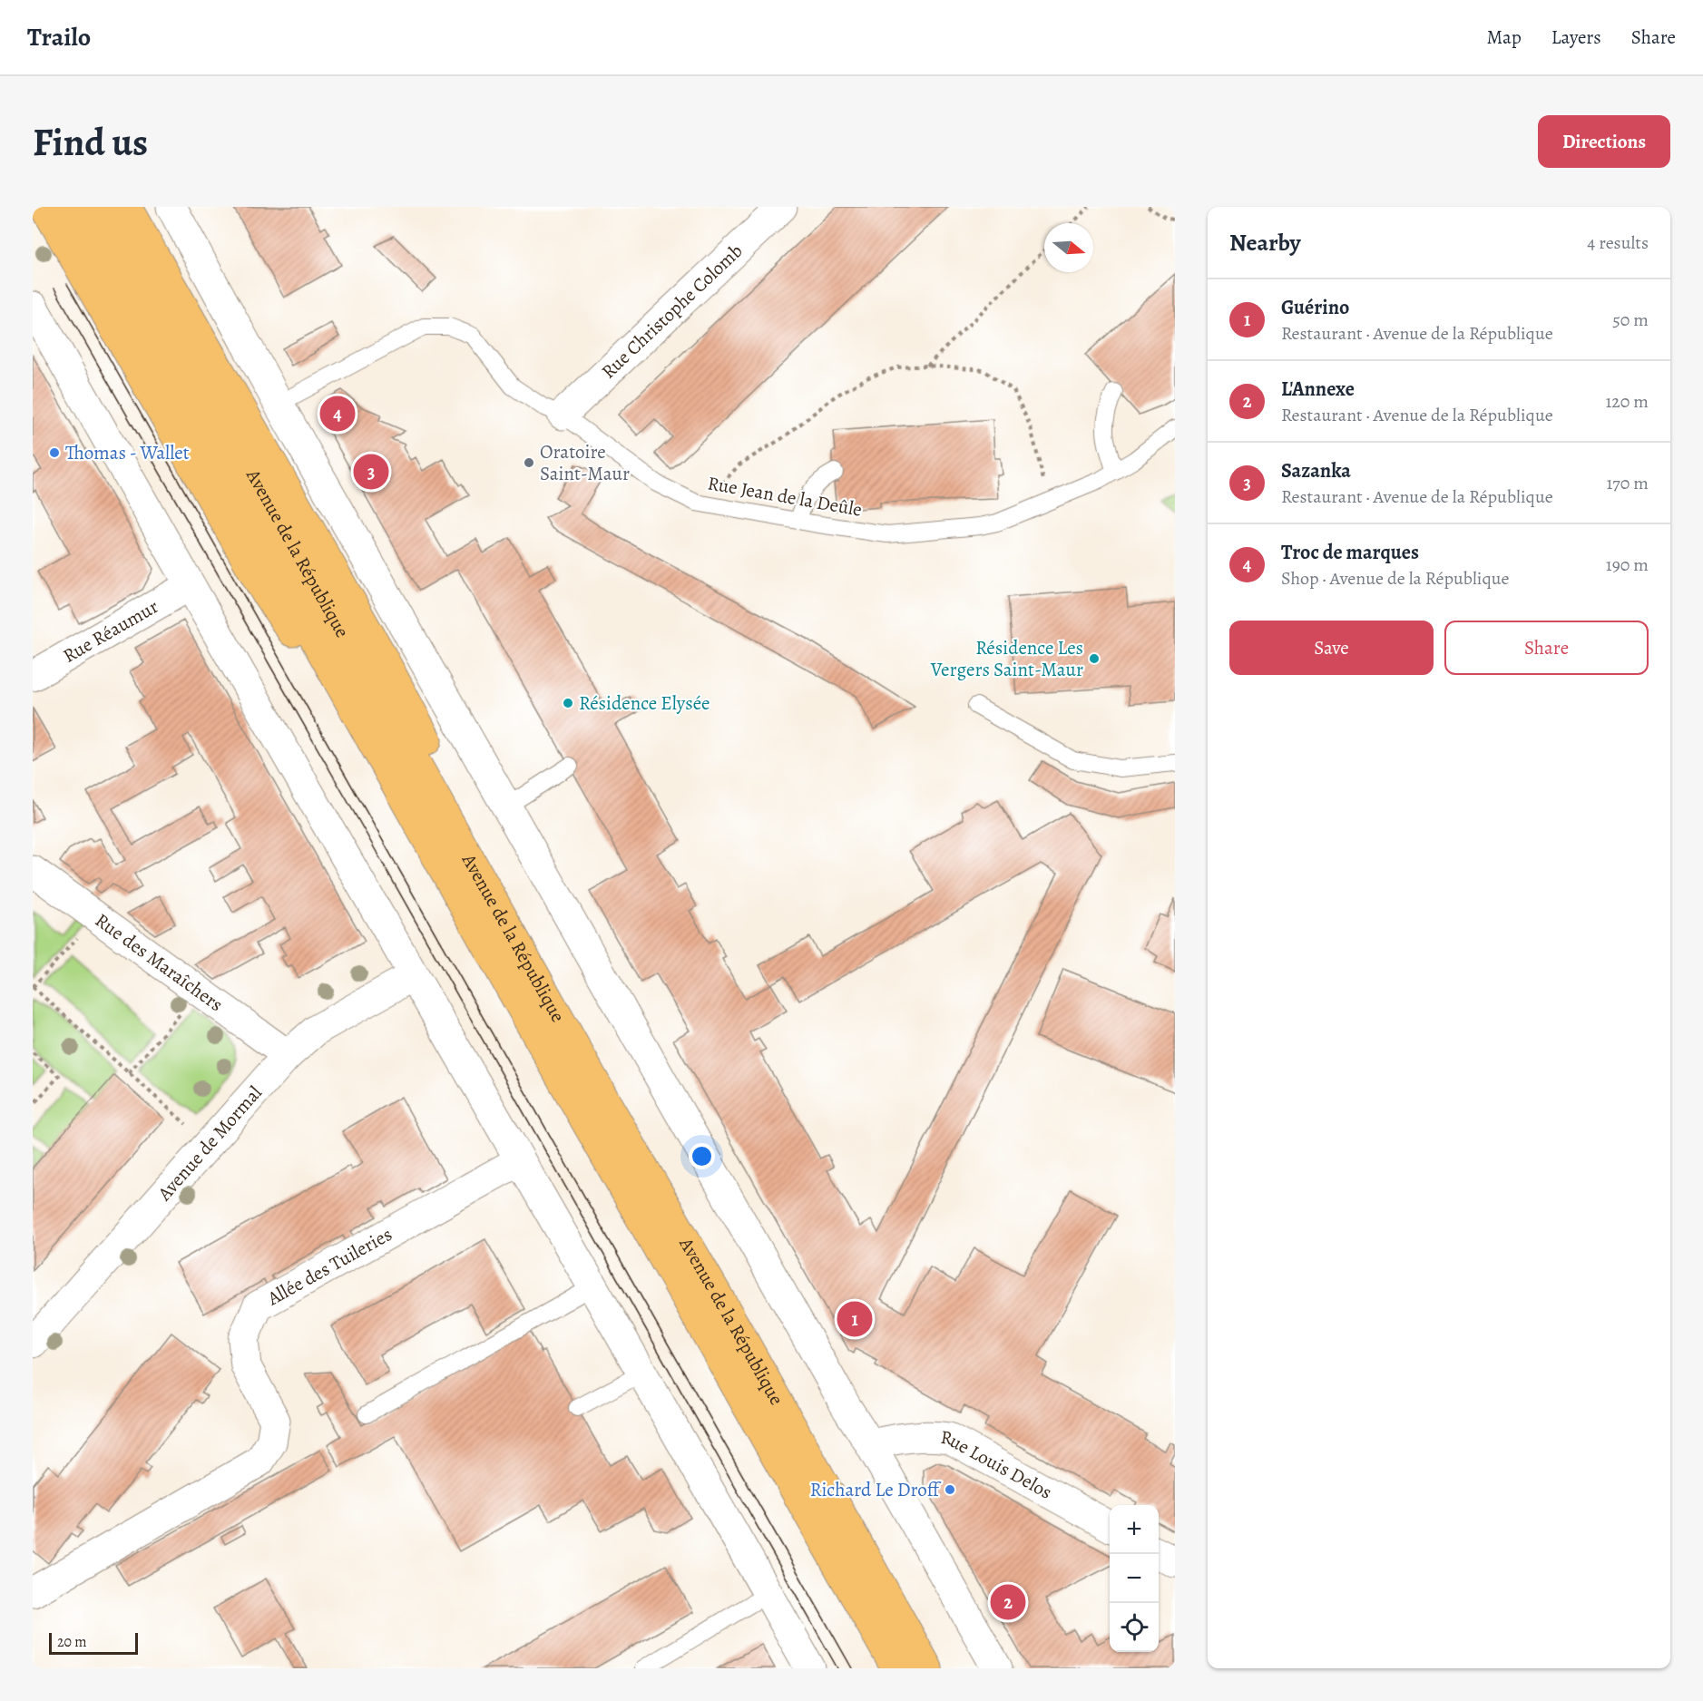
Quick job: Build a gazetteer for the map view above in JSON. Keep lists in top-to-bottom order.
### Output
{
  "streets": {
    "main road": ["Avenue de la République"],
    "street": [
      "Rue Christophe Colomb",
      "Rue Réaumur",
      "Rue des Maraîchers",
      "Avenue de Mormal",
      "Allée des Tuileries",
      "Rue Louis Delos"
    ],
    "lane": ["Rue Jean de la Deûle"]
  },
  "crossings": [
    ["Rue Christophe Colomb", "Rue Jean de la Deûle"],
    ["Rue des Maraîchers", "Avenue de Mormal"]
  ],
  "places": [
    "Thomas - Wallet",
    "Oratoire Saint-Maur",
    "Résidence Les Vergers Saint-Maur",
    "Résidence Elysée",
    "Richard Le Droff"
  ],
  "scale_bar": "20 m",
  "north": "right",
  "page": {
    "header": "Trailo",
    "nav": ["Map", "Layers", "Share"],
    "buttons": [
      "Directions",
      ["Save", "Share"]
    ],
    "title": "Find us",
    "heading": ["Nearby", "4 results"],
    "list": [
      {
        "mark": "1",
        "name": "Guérino",
        "note": "Restaurant · Avenue de la République",
        "value": "50 m"
      },
      {
        "mark": "2",
        "name": "L'Annexe",
        "note": "Restaurant · Avenue de la République",
        "value": "120 m"
      },
      {
        "mark": "3",
        "name": "Sazanka",
        "note": "Restaurant · Avenue de la République",
        "value": "170 m"
      },
      {
        "mark": "4",
        "name": "Troc de marques",
        "note": "Shop · Avenue de la République",
        "value": "190 m"
      }
    ],
    "pins": [
      "4",
      "3",
      "1",
      "2"
    ],
    "map_buttons": ["+", "−"],
    "scale": "20 m"
  }
}
